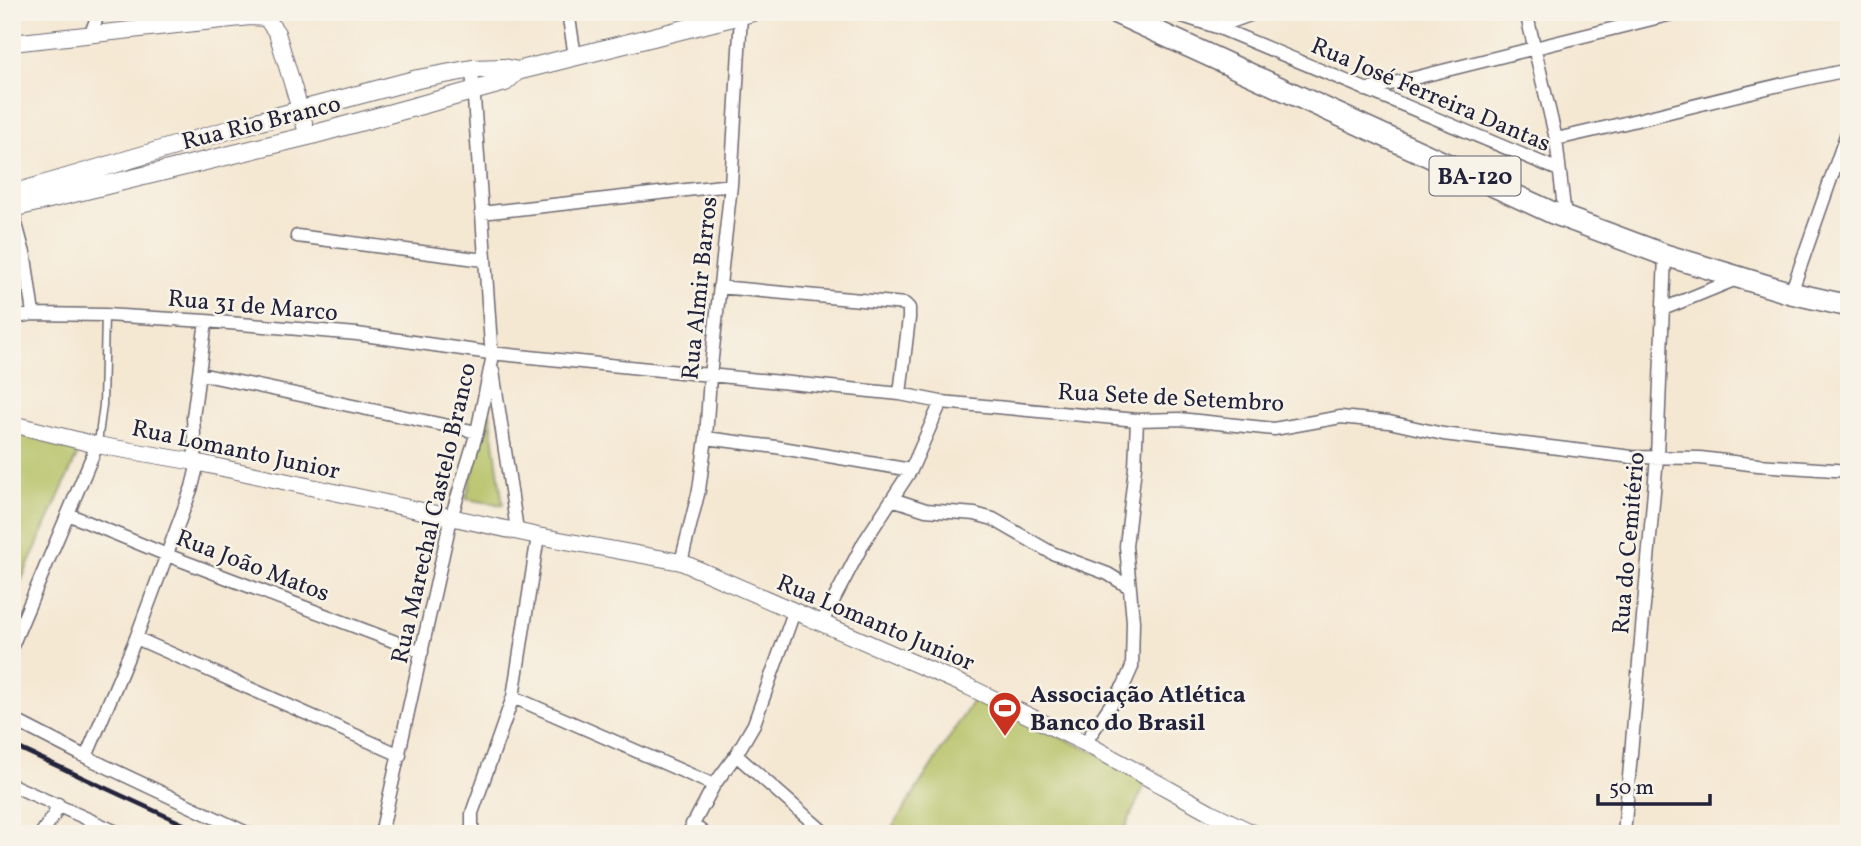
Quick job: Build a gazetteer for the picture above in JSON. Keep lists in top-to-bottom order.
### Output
{
  "streets": {
    "main road": ["Rua Rio Branco", "BA-120"],
    "street": [
      "Rua José Ferreira Dantas",
      "Rua Almir Barros",
      "Rua 31 de Marco",
      "Rua Sete de Setembro",
      "Rua Lomanto Junior",
      "Rua Marechal Castelo Branco",
      "Rua do Cemitério",
      "Rua João Matos"
    ]
  },
  "crossings": [
    ["Rua Rio Branco", "Rua Almir Barros"],
    ["Rua Rio Branco", "Rua Marechal Castelo Branco"],
    ["BA-120", "Rua do Cemitério"],
    ["Rua Almir Barros", "Rua Sete de Setembro"],
    ["Rua Almir Barros", "Rua Lomanto Junior"],
    ["Rua 31 de Marco", "Rua Sete de Setembro"],
    ["Rua 31 de Marco", "Rua Marechal Castelo Branco"],
    ["Rua Sete de Setembro", "Rua Marechal Castelo Branco"],
    ["Rua Sete de Setembro", "Rua do Cemitério"],
    ["Rua Lomanto Junior", "Rua Marechal Castelo Branco"],
    ["Rua Marechal Castelo Branco", "Rua João Matos"]
  ],
  "places": {
    "sports": ["Associação Atlética Banco do Brasil"]
  },
  "scale_bar": "50 m"
}
